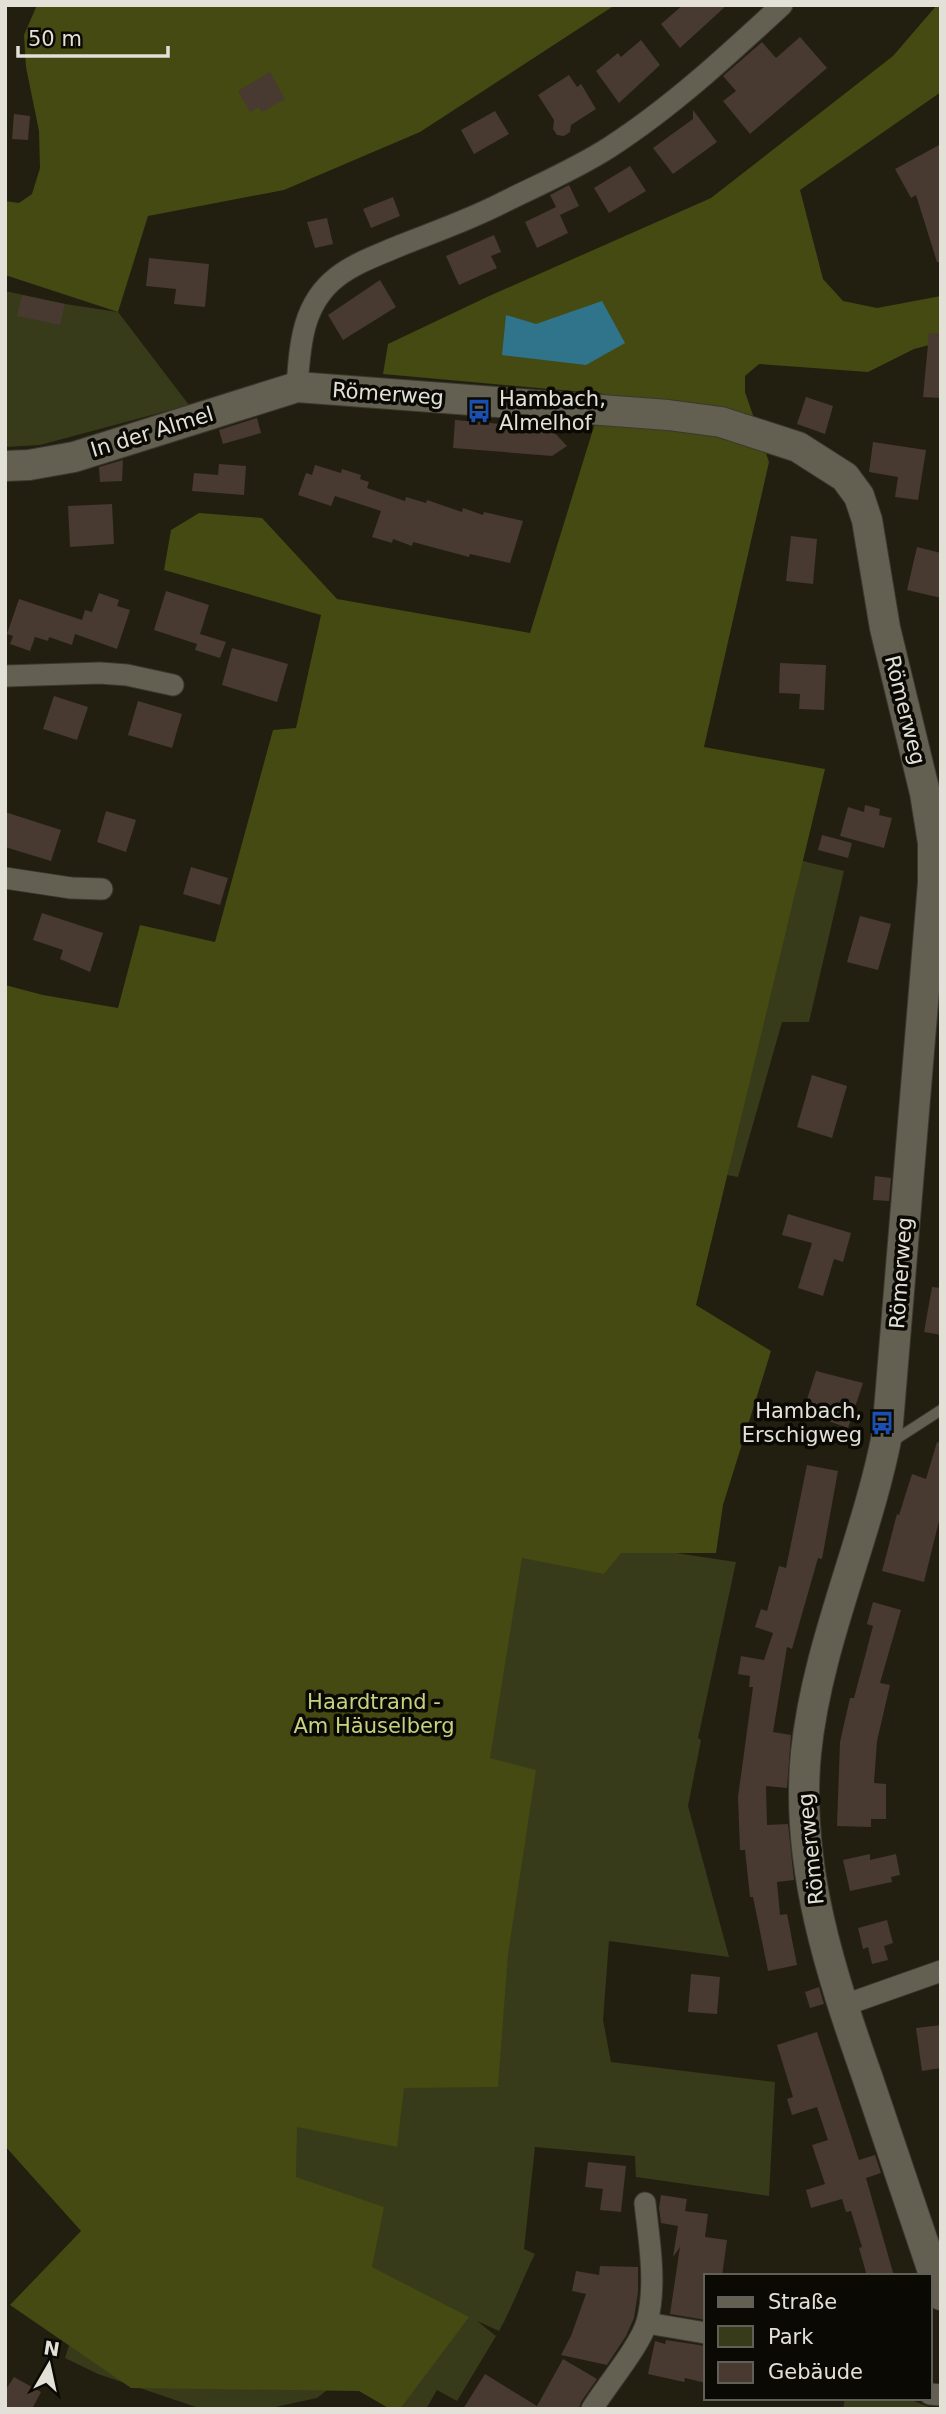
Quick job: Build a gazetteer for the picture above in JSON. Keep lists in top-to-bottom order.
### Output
{
  "streets": {
    "street": ["Römerweg", "In der Almel"]
  },
  "crossings": [
    ["Römerweg", "In der Almel"]
  ],
  "parks": ["Haardtrand - Am Häuselberg"],
  "places": {
    "bus stop": ["Hambach, Almelhof", "Hambach, Erschigweg"]
  },
  "legend": ["Straße", "Park", "Gebäude"],
  "scale_bar": "50 m",
  "north": "top"
}
